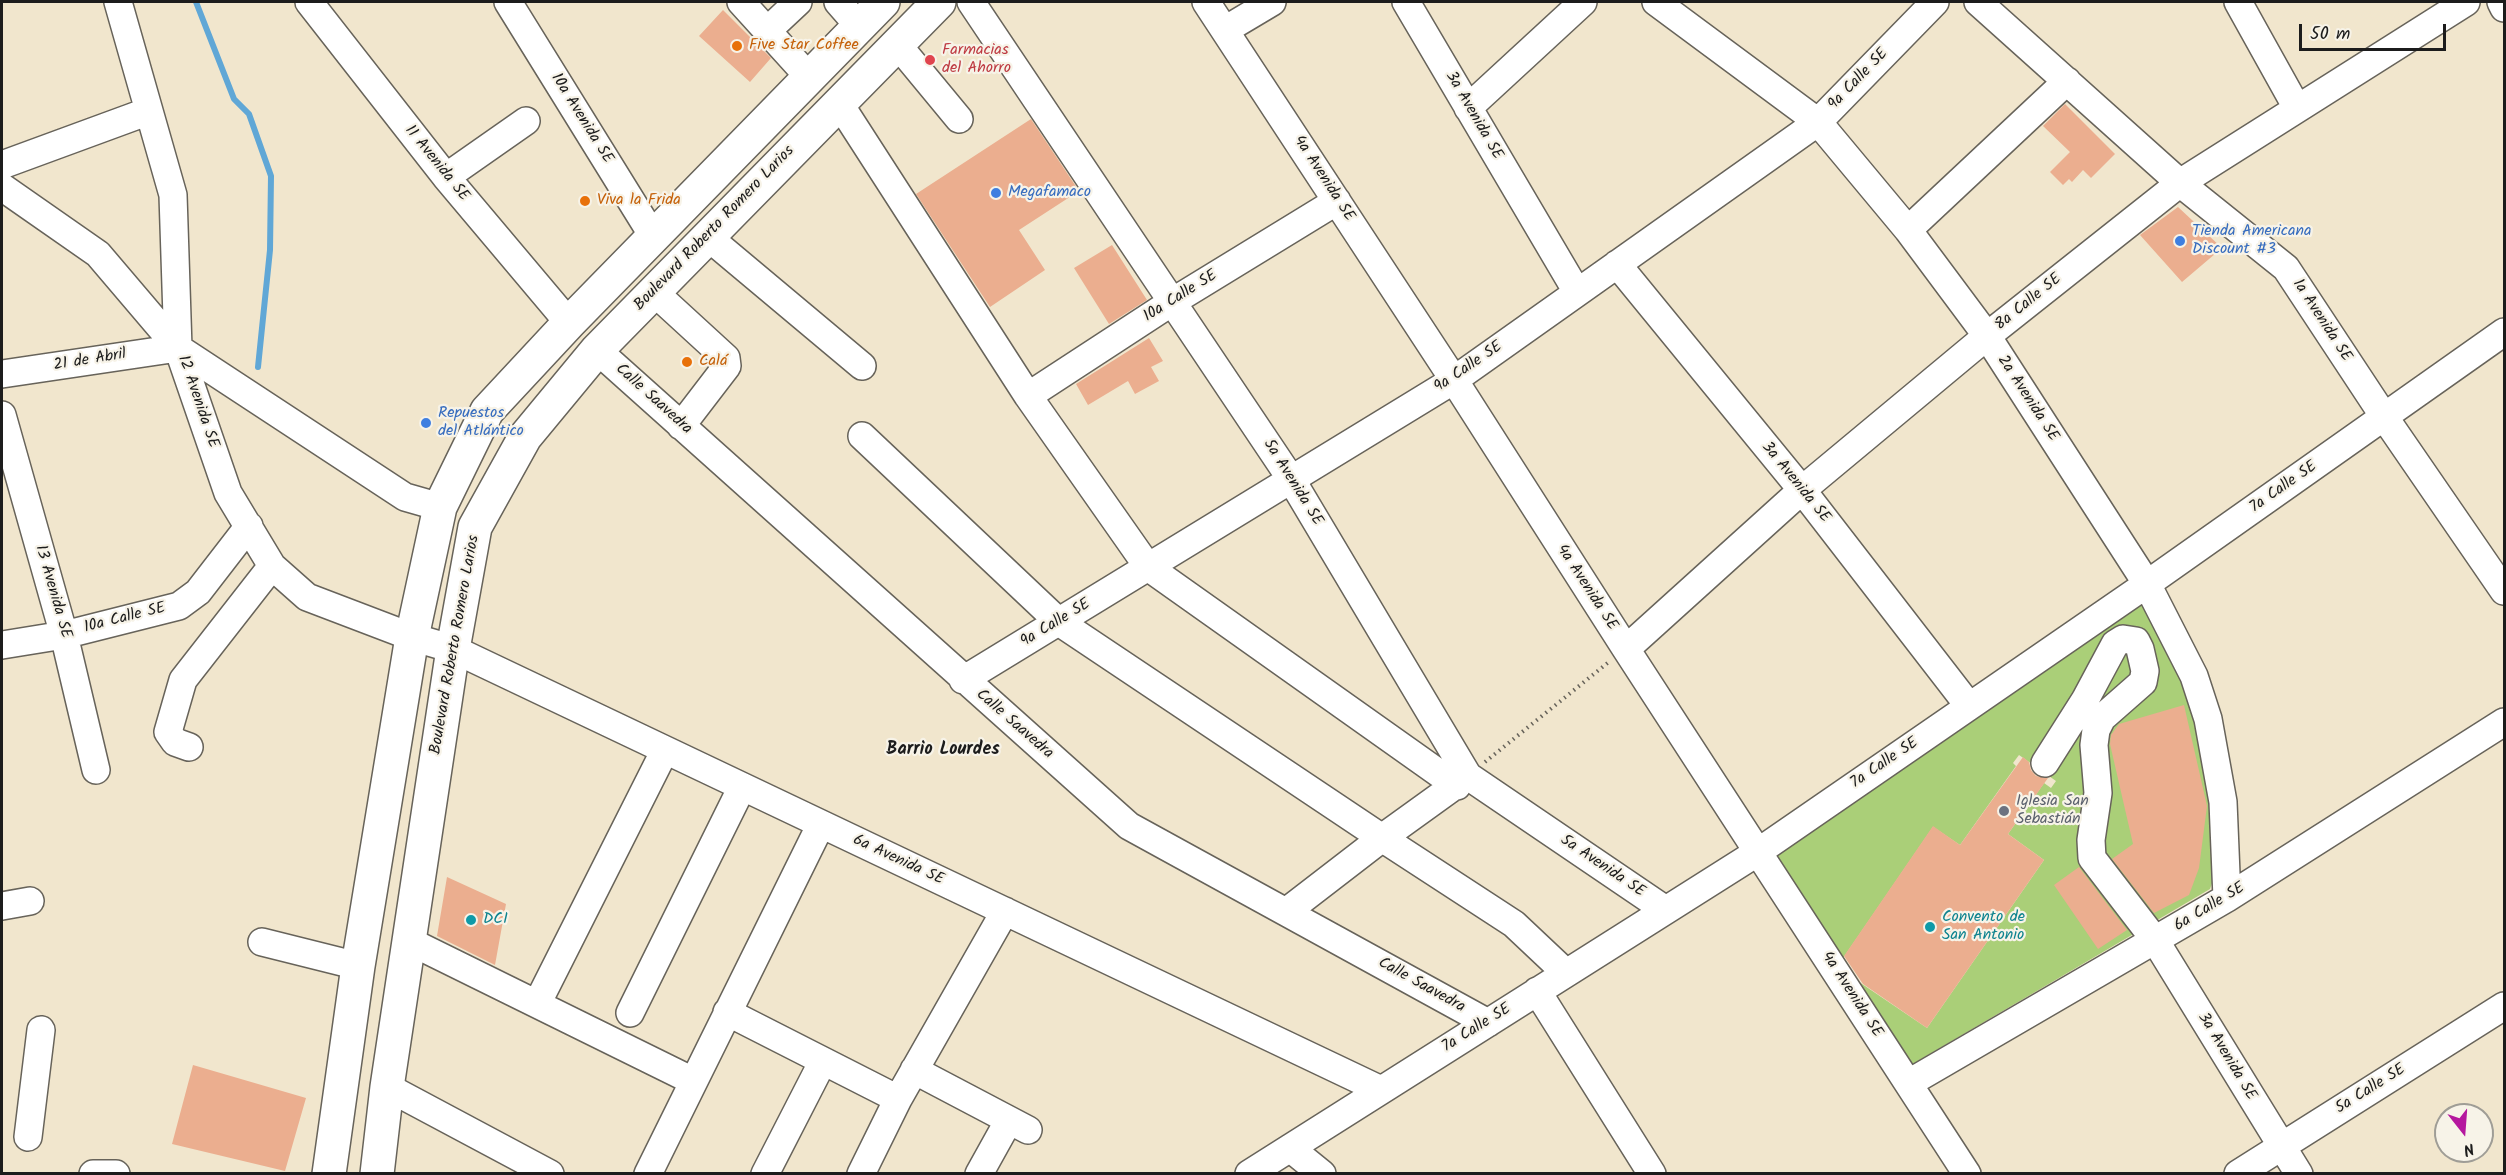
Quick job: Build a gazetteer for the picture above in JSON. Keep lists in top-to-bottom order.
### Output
{
  "streets": {
    "main road": ["Boulevard Roberto Romero Larios"],
    "street": [
      "9a Calle SE",
      "3a Avenida SE",
      "10a Avenida SE",
      "11 Avenida SE",
      "4a Avenida SE",
      "10a Calle SE",
      "8a Calle SE",
      "1a Avenida SE",
      "21 de Abril",
      "2a Avenida SE",
      "Calle Saavedra",
      "12 Avenida SE",
      "5a Avenida SE",
      "7a Calle SE",
      "13 Avenida SE",
      "6a Avenida SE",
      "6a Calle SE",
      "5a Calle SE"
    ]
  },
  "crossings": [
    ["9a Calle SE", "3a Avenida SE"],
    ["9a Calle SE", "4a Avenida SE"],
    ["9a Calle SE", "2a Avenida SE"],
    ["9a Calle SE", "Calle Saavedra"],
    ["9a Calle SE", "5a Avenida SE"],
    ["3a Avenida SE", "8a Calle SE"],
    ["3a Avenida SE", "7a Calle SE"],
    ["3a Avenida SE", "6a Calle SE"],
    ["3a Avenida SE", "5a Calle SE"],
    ["4a Avenida SE", "10a Calle SE"],
    ["4a Avenida SE", "8a Calle SE"],
    ["4a Avenida SE", "7a Calle SE"],
    ["4a Avenida SE", "6a Calle SE"],
    ["Boulevard Roberto Romero Larios", "Calle Saavedra"],
    ["Boulevard Roberto Romero Larios", "6a Avenida SE"],
    ["10a Calle SE", "12 Avenida SE"],
    ["10a Calle SE", "5a Avenida SE"],
    ["10a Calle SE", "13 Avenida SE"],
    ["8a Calle SE", "1a Avenida SE"],
    ["8a Calle SE", "2a Avenida SE"],
    ["1a Avenida SE", "7a Calle SE"],
    ["21 de Abril", "12 Avenida SE"],
    ["2a Avenida SE", "7a Calle SE"],
    ["2a Avenida SE", "6a Calle SE"],
    ["Calle Saavedra", "7a Calle SE"],
    ["12 Avenida SE", "6a Avenida SE"],
    ["5a Avenida SE", "7a Calle SE"],
    ["7a Calle SE", "6a Avenida SE"]
  ],
  "districts": ["Barrio Lourdes"],
  "places": [
    "Five Star Coffee",
    "Farmacias del Ahorro",
    "Megafamaco",
    "Viva la Frida",
    "Tienda Americana Discount #3",
    "Calá",
    "Repuestos del Atlántico",
    "Iglesia San Sebastián",
    "DCI",
    "Convento de San Antonio"
  ],
  "scale_bar": "50 m",
  "north": "bottom"
}
